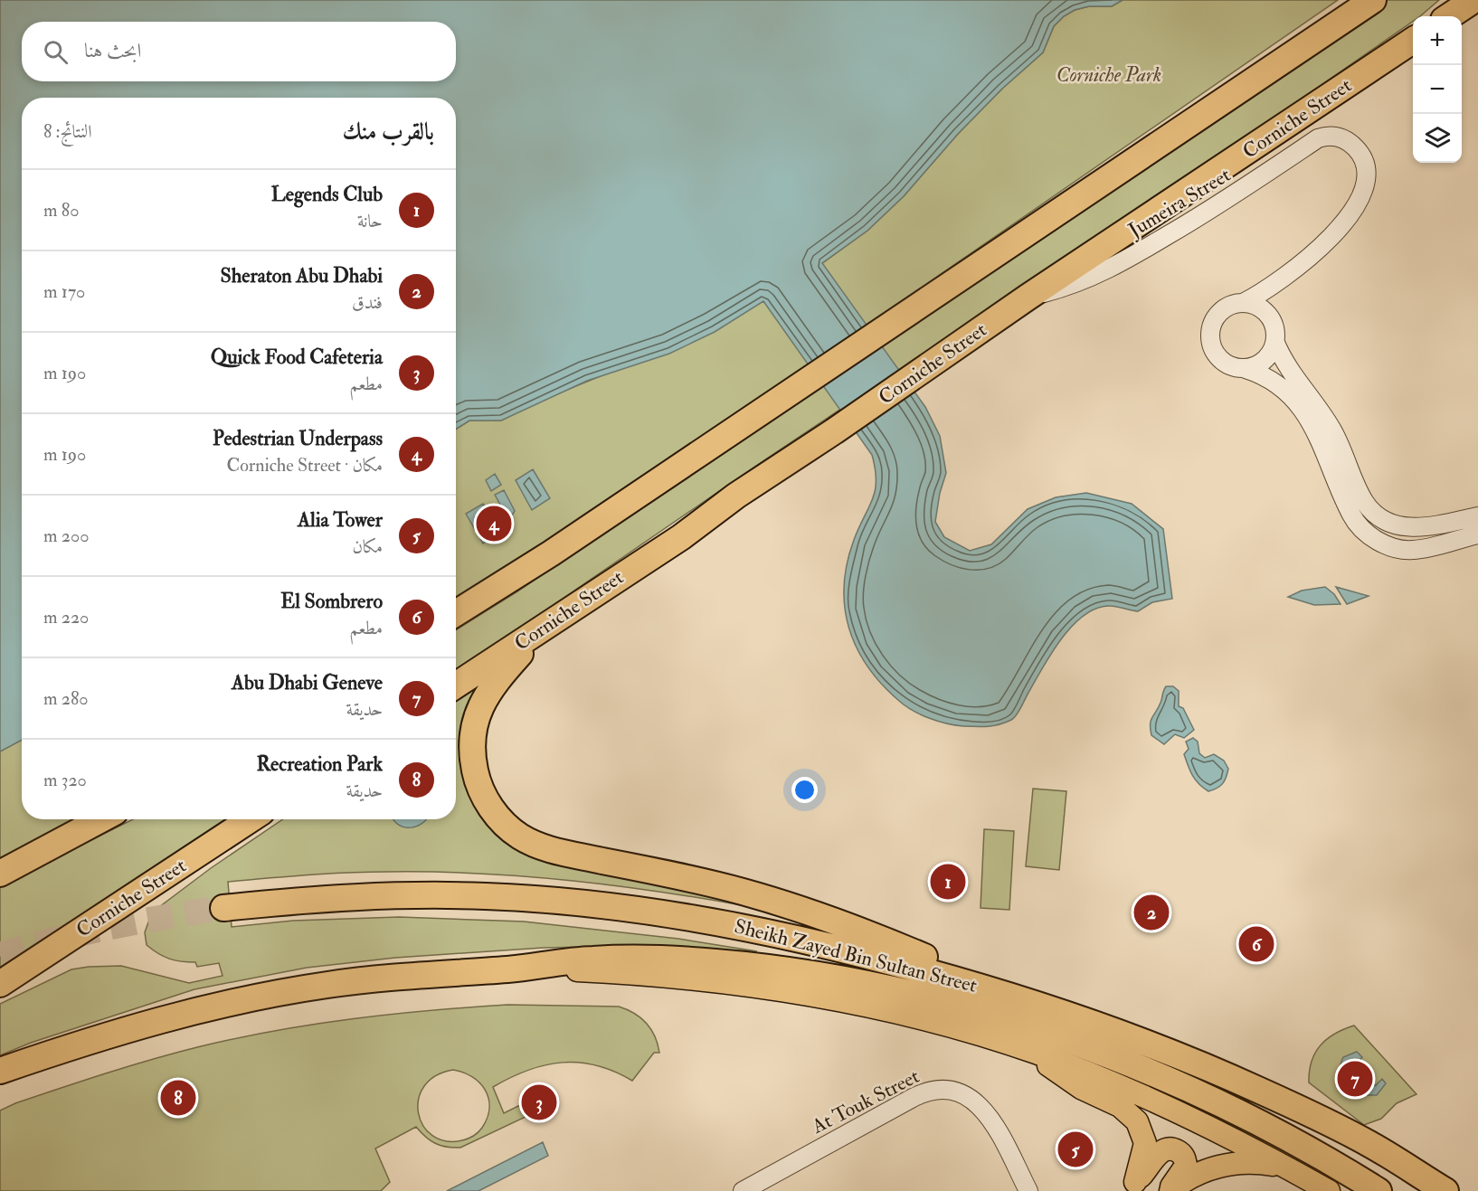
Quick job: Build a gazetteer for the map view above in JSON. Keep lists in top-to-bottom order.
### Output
{
  "streets": {
    "highway": ["Corniche Street", "Sheikh Zayed Bin Sultan Street"],
    "street": ["Jumeira Street", "At Touk Street"]
  },
  "crossings": [
    ["Corniche Street", "Jumeira Street"]
  ],
  "parks": ["Corniche Park"],
  "page": {
    "map_buttons": ["+", "−"],
    "search": "ابحث هنا",
    "heading": ["بالقرب منك", "النتائج: 8"],
    "list": [
      {
        "mark": "1",
        "name": "Legends Club",
        "note": "حانة",
        "value": "80 m"
      },
      {
        "mark": "2",
        "name": "Sheraton Abu Dhabi",
        "note": "فندق",
        "value": "170 m"
      },
      {
        "mark": "3",
        "name": "Quick Food Cafeteria",
        "note": "مطعم",
        "value": "190 m"
      },
      {
        "mark": "4",
        "name": "Pedestrian Underpass",
        "note": "مكان · Corniche Street",
        "value": "190 m"
      },
      {
        "mark": "5",
        "name": "Alia Tower",
        "note": "مكان",
        "value": "200 m"
      },
      {
        "mark": "6",
        "name": "El Sombrero",
        "note": "مطعم",
        "value": "220 m"
      },
      {
        "mark": "7",
        "name": "Abu Dhabi Geneve",
        "note": "حديقة",
        "value": "280 m"
      },
      {
        "mark": "8",
        "name": "Recreation Park",
        "note": "حديقة",
        "value": "320 m"
      }
    ],
    "pins": [
      "4",
      "1",
      "2",
      "6",
      "7",
      "8",
      "3",
      "5"
    ]
  }
}
